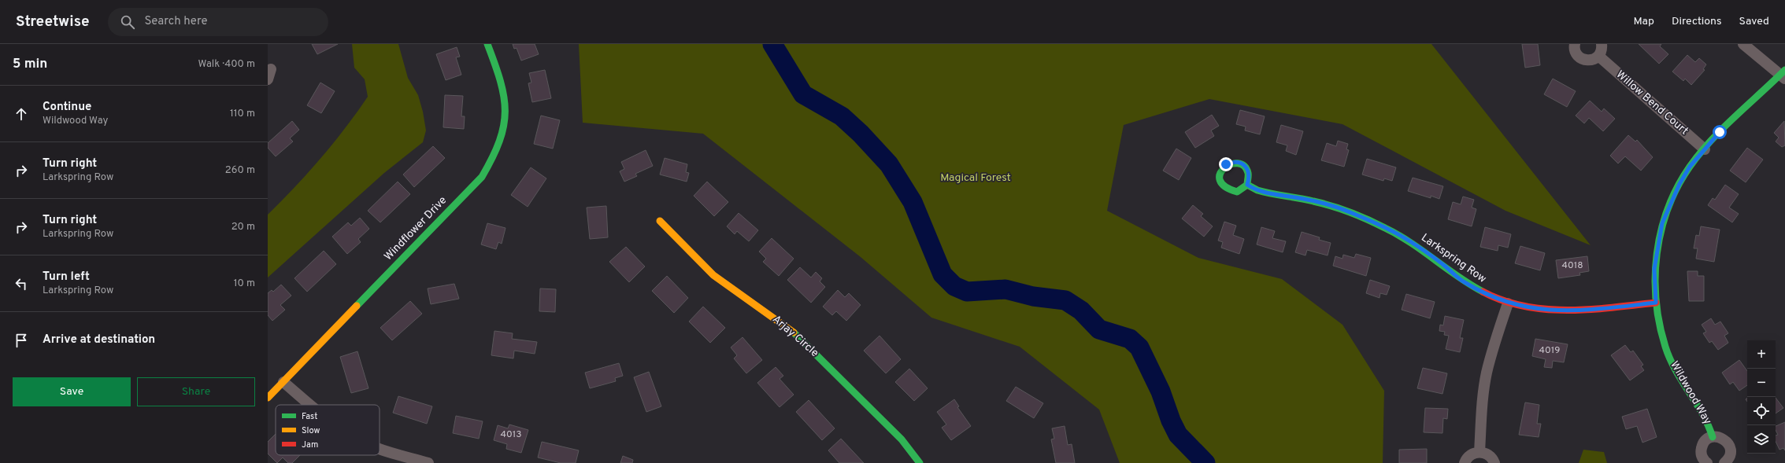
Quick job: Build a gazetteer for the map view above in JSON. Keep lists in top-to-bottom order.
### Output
{
  "streets": {
    "street": [
      "Willow Bend Court",
      "Windflower Drive",
      "Larkspring Row",
      "Arjay Circle",
      "Wildwood Way"
    ]
  },
  "crossings": [
    ["Willow Bend Court", "Wildwood Way"],
    ["Larkspring Row", "Wildwood Way"]
  ],
  "parks": ["Magical Forest"],
  "house_numbers": ["4018", "4019", "4013"],
  "legend": ["Fast", "Slow", "Jam"],
  "page": {
    "header": "Streetwise",
    "search": "Search here",
    "nav": ["Map", "Directions", "Saved"],
    "heading": ["5 min", "Walk · 400 m"],
    "list": [
      ["Continue", "Wildwood Way", "110 m"],
      ["Turn right", "Larkspring Row", "260 m"],
      ["Turn right", "Larkspring Row", "20 m"],
      ["Turn left", "Larkspring Row", "10 m"],
      "Arrive at destination"
    ],
    "map_buttons": ["+", "−"],
    "buttons": ["Save", "Share"]
  }
}
